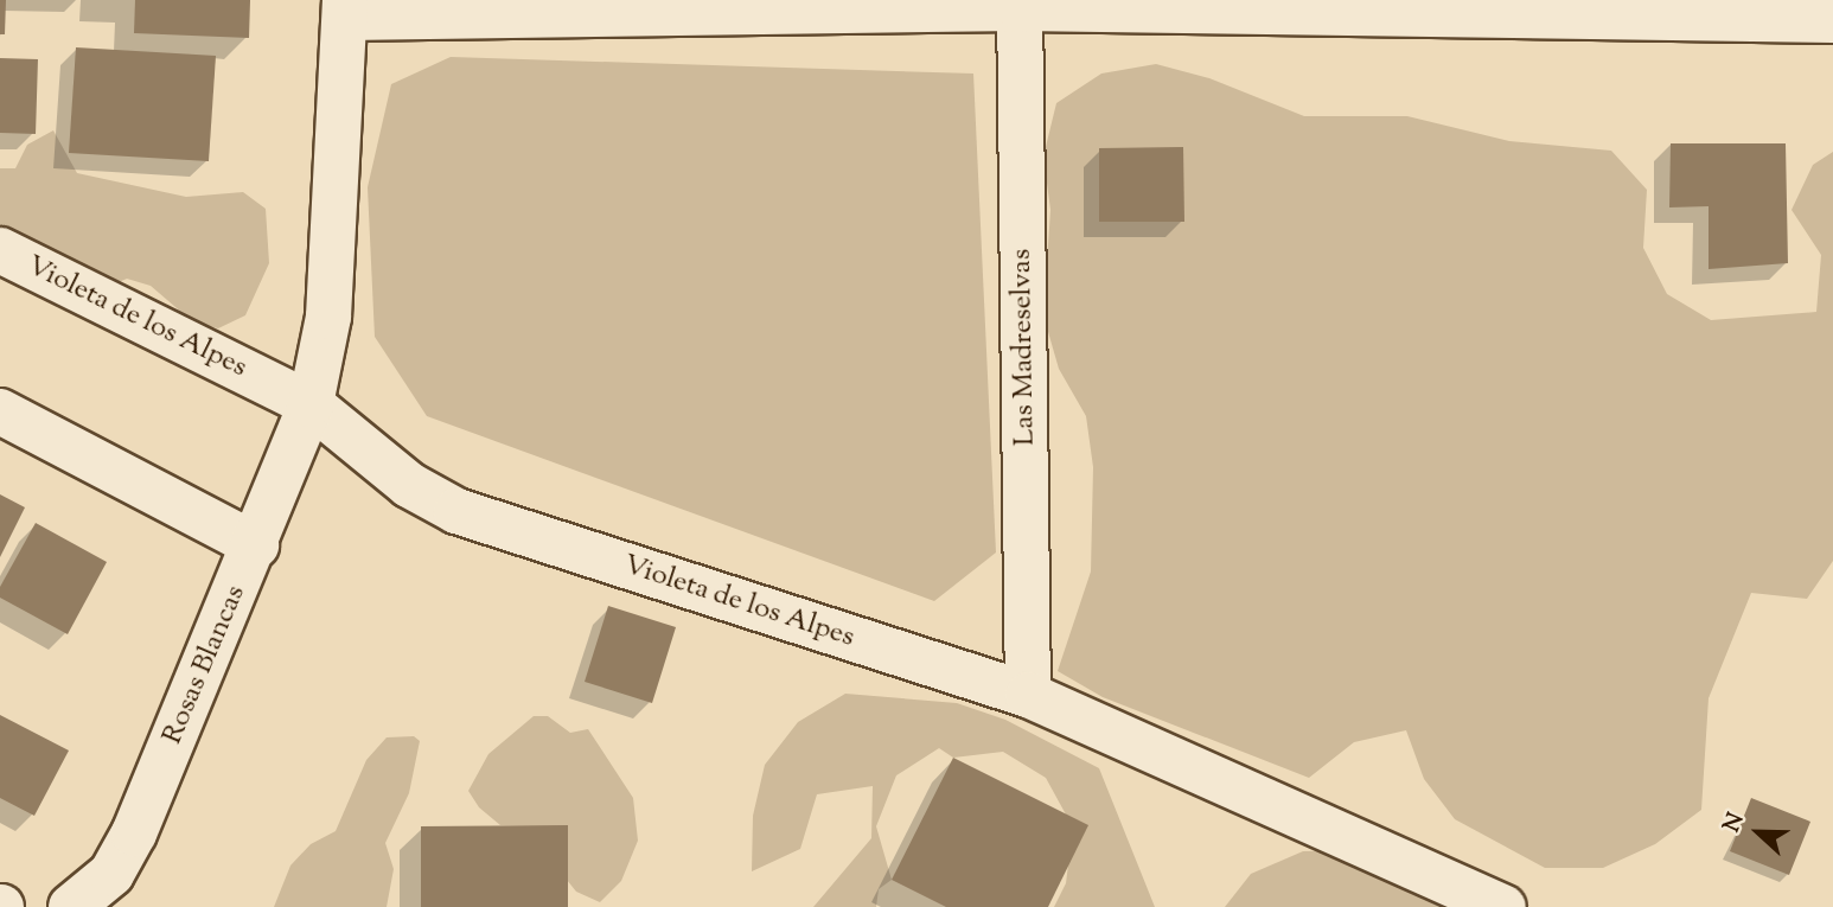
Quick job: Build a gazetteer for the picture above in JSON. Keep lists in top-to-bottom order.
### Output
{
  "streets": {
    "street": ["Violeta de los Alpes", "Las Madreselvas", "Rosas Blancas"]
  },
  "crossings": [
    ["Violeta de los Alpes", "Las Madreselvas"],
    ["Violeta de los Alpes", "Rosas Blancas"]
  ],
  "north": "left"
}
